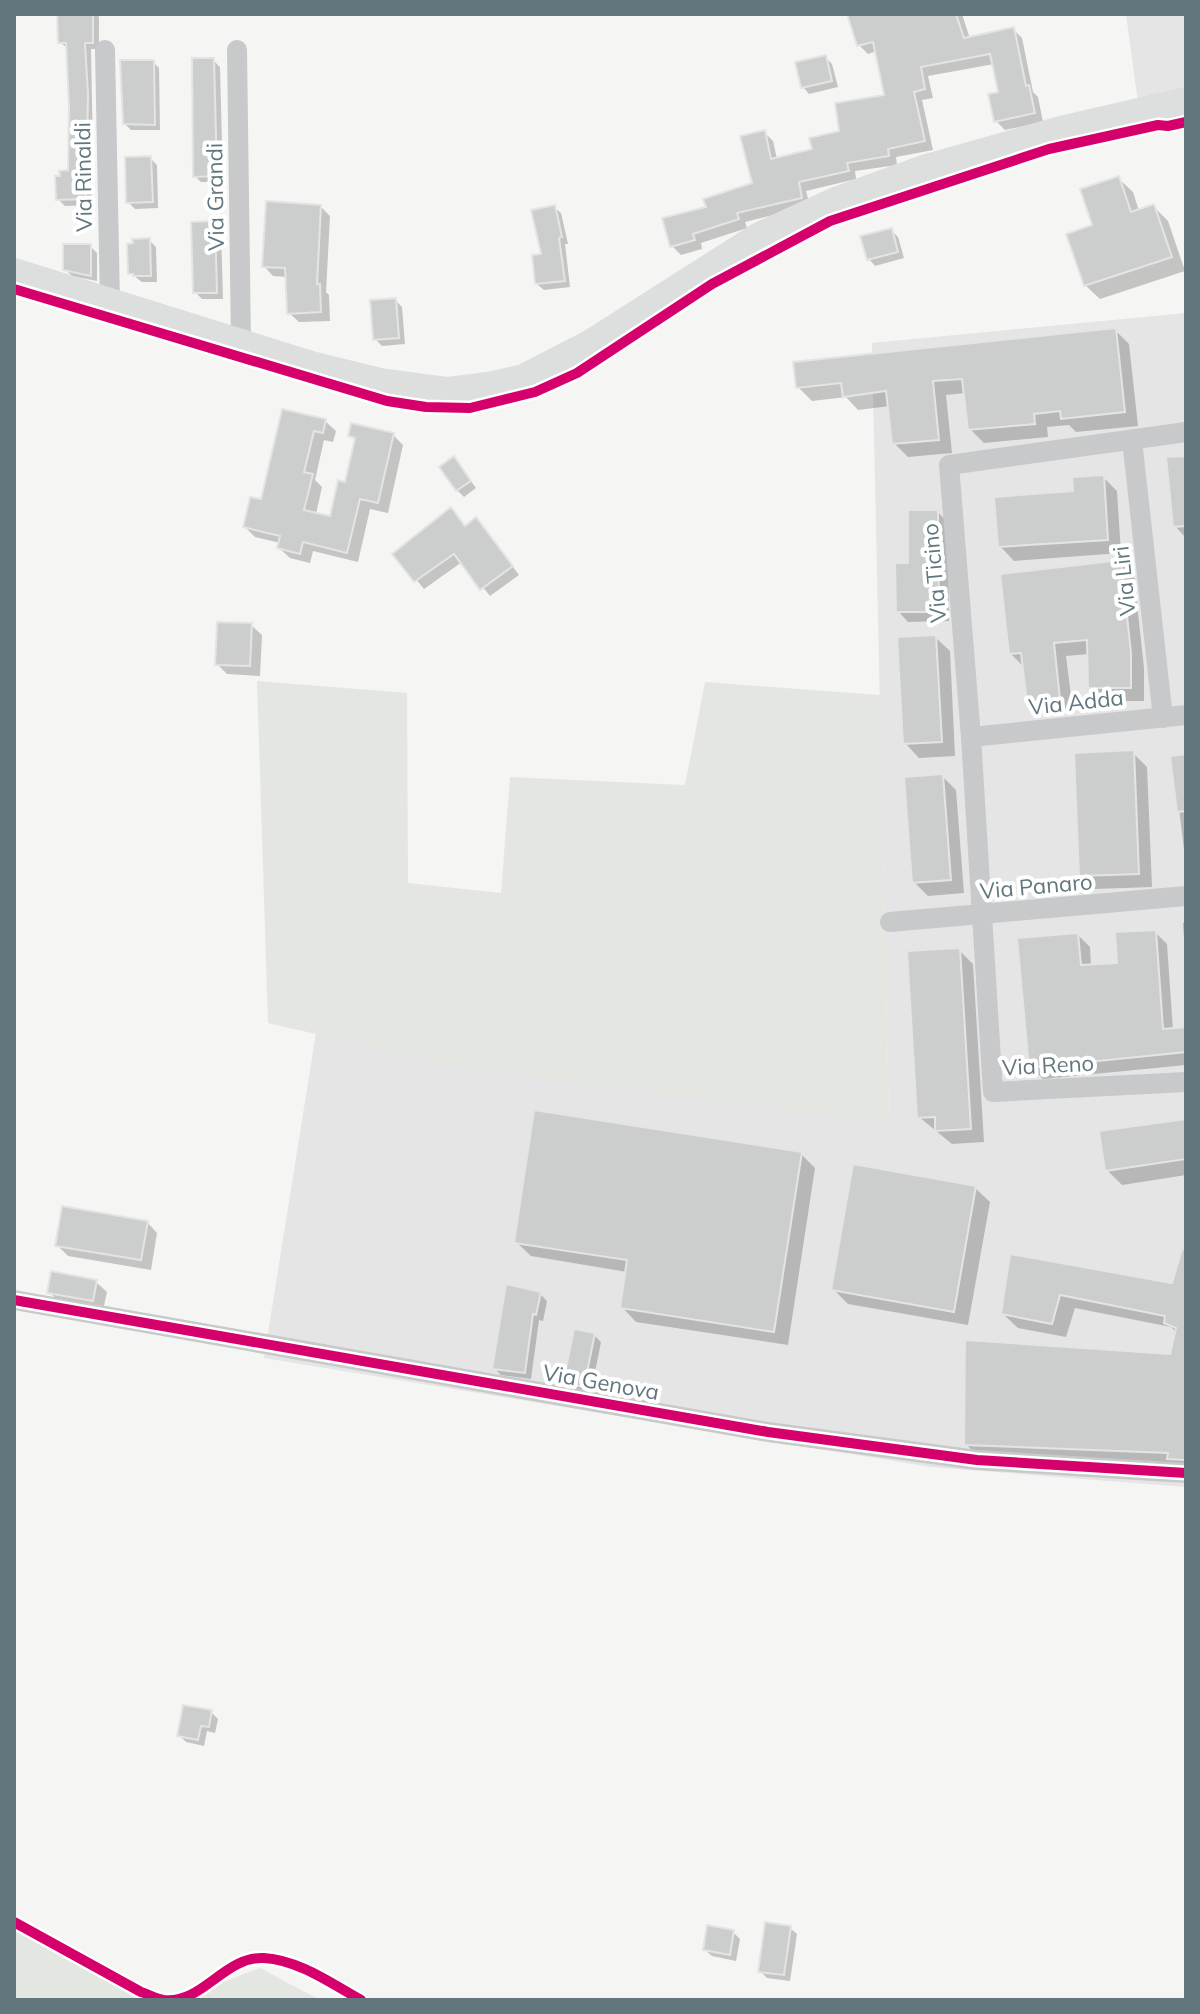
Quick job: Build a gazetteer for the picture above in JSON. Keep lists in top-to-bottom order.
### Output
{
  "streets": {
    "street": [
      "Via Rinaldi",
      "Via Grandi",
      "Via Ticino",
      "Via Liri",
      "Via Adda",
      "Via Panaro",
      "Via Reno",
      "Via Genova"
    ]
  },
  "crossings": [
    ["Via Ticino", "Via Liri"],
    ["Via Ticino", "Via Adda"],
    ["Via Ticino", "Via Panaro"],
    ["Via Ticino", "Via Reno"],
    ["Via Liri", "Via Adda"],
    ["Via Panaro", "Via Reno"]
  ]
}
